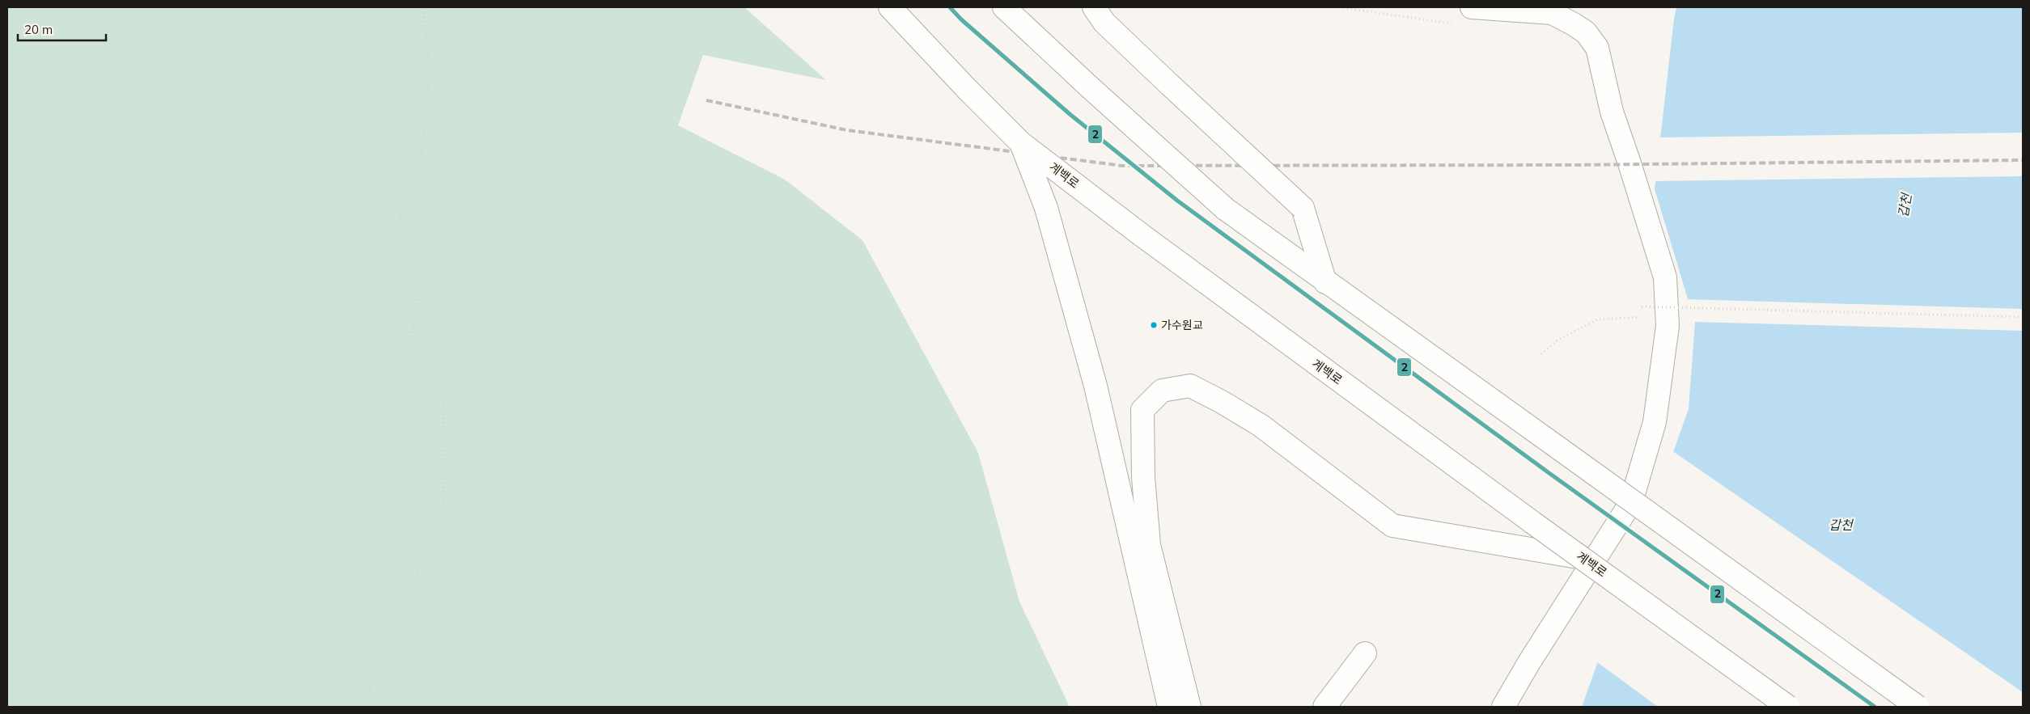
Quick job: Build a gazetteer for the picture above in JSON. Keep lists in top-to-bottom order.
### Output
{
  "streets": {
    "main road": ["계백로"]
  },
  "water": ["갑천"],
  "places": ["가수원교"],
  "lines": ["transit line 2"],
  "scale_bar": "20 m"
}
